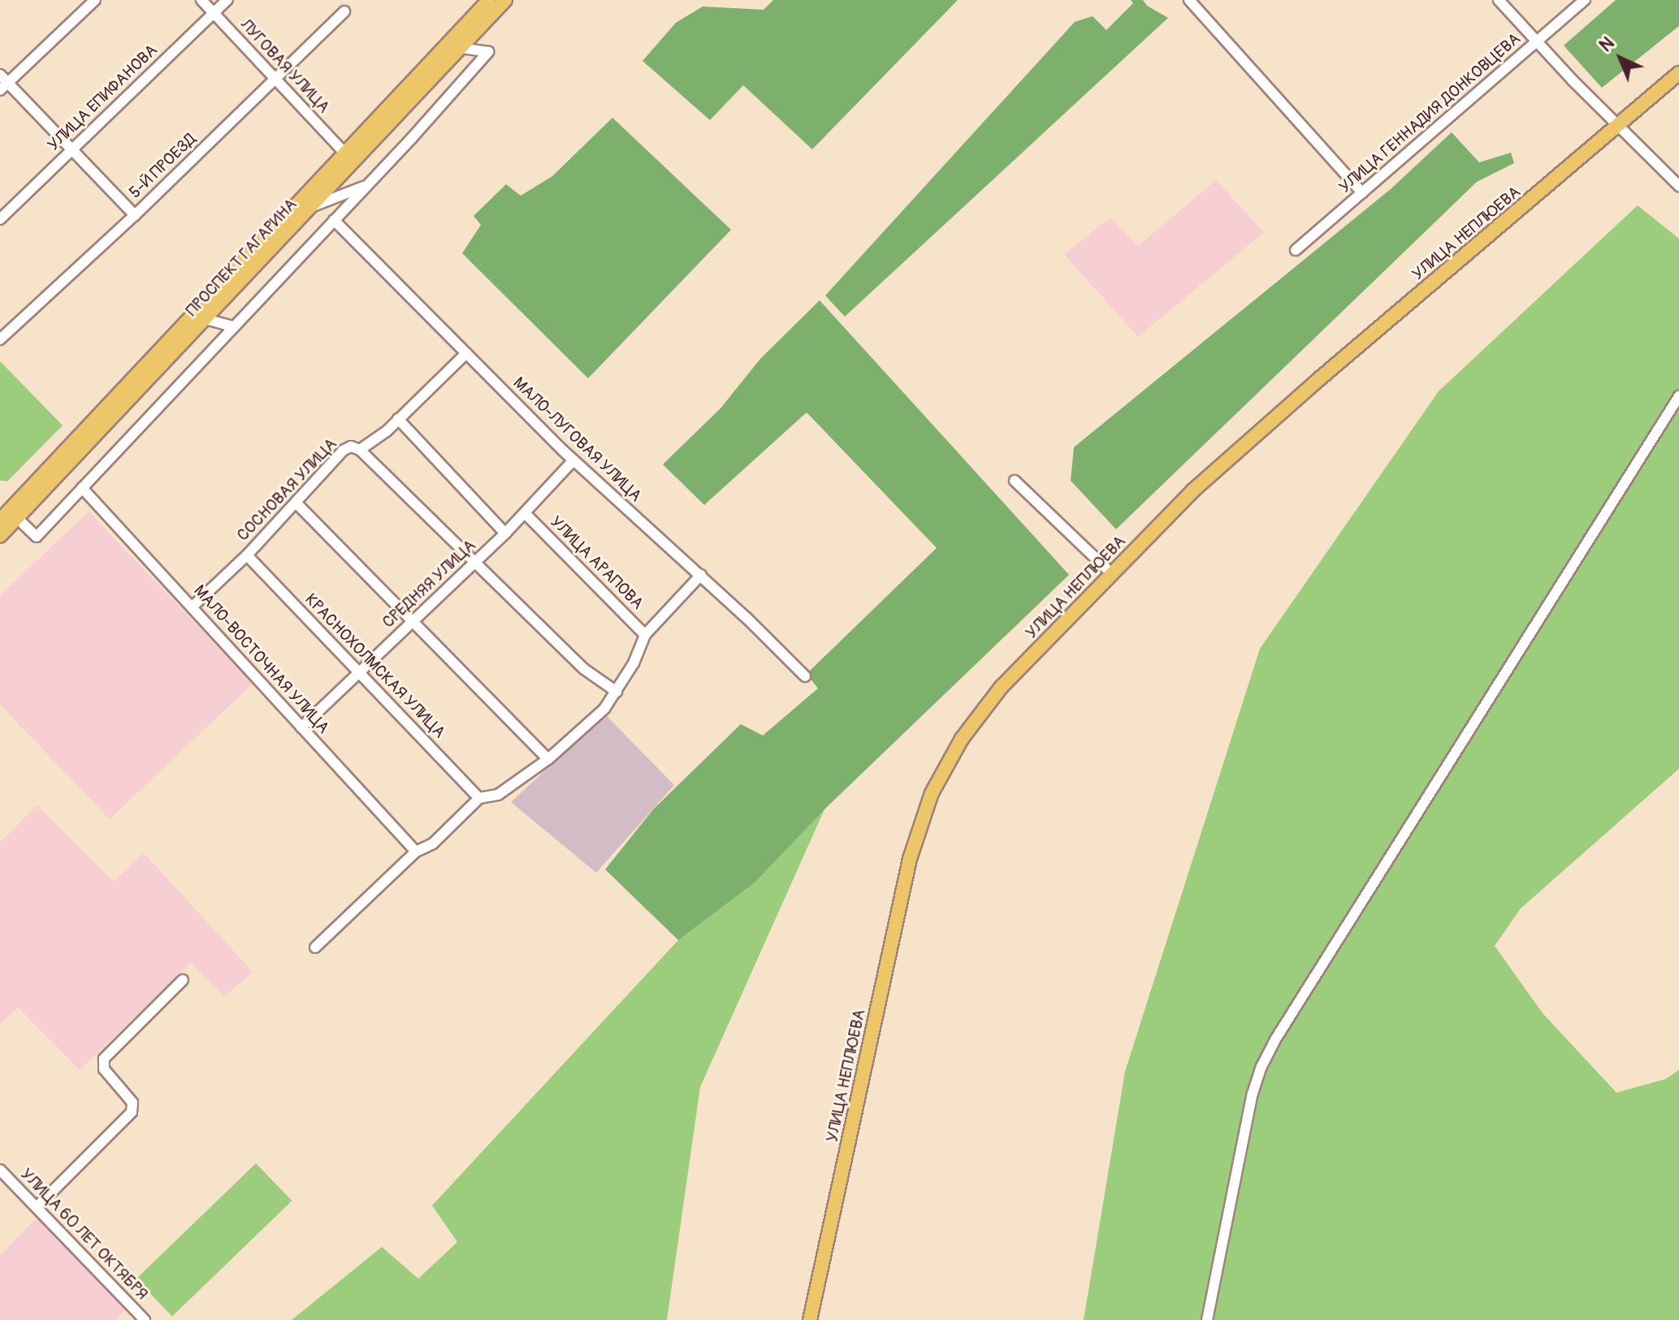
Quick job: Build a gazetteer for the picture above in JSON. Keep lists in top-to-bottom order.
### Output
{
  "streets": {
    "main road": ["УЛИЦА НЕПЛЮЕВА", "ПРОСПЕКТ ГАГАРИНА"],
    "street": [
      "ЛУГОВАЯ УЛИЦА",
      "УЛИЦА ЕПИФАНОВА",
      "УЛИЦА ГЕННАДИЯ ДОНКОВЦЕВА",
      "5-Й ПРОЕЗД",
      "МАЛО-ЛУГОВАЯ УЛИЦА",
      "СОСНОВАЯ УЛИЦА",
      "УЛИЦА АРАПОВА",
      "СРЕДНЯЯ УЛИЦА",
      "МАЛО-ВОСТОЧНАЯ УЛИЦА",
      "КРАСНОХОЛМСКАЯ УЛИЦА",
      "УЛИЦА 60 ЛЕТ ОКТЯБРЯ"
    ]
  },
  "crossings": [
    ["ЛУГОВАЯ УЛИЦА", "УЛИЦА ЕПИФАНОВА"],
    ["ЛУГОВАЯ УЛИЦА", "5-Й ПРОЕЗД"],
    ["ЛУГОВАЯ УЛИЦА", "ПРОСПЕКТ ГАГАРИНА"],
    ["МАЛО-ЛУГОВАЯ УЛИЦА", "СОСНОВАЯ УЛИЦА"],
    ["МАЛО-ЛУГОВАЯ УЛИЦА", "СРЕДНЯЯ УЛИЦА"],
    ["СОСНОВАЯ УЛИЦА", "МАЛО-ВОСТОЧНАЯ УЛИЦА"],
    ["СОСНОВАЯ УЛИЦА", "КРАСНОХОЛМСКАЯ УЛИЦА"],
    ["УЛИЦА АРАПОВА", "СРЕДНЯЯ УЛИЦА"],
    ["СРЕДНЯЯ УЛИЦА", "МАЛО-ВОСТОЧНАЯ УЛИЦА"],
    ["СРЕДНЯЯ УЛИЦА", "КРАСНОХОЛМСКАЯ УЛИЦА"]
  ],
  "north": "top left"
}
